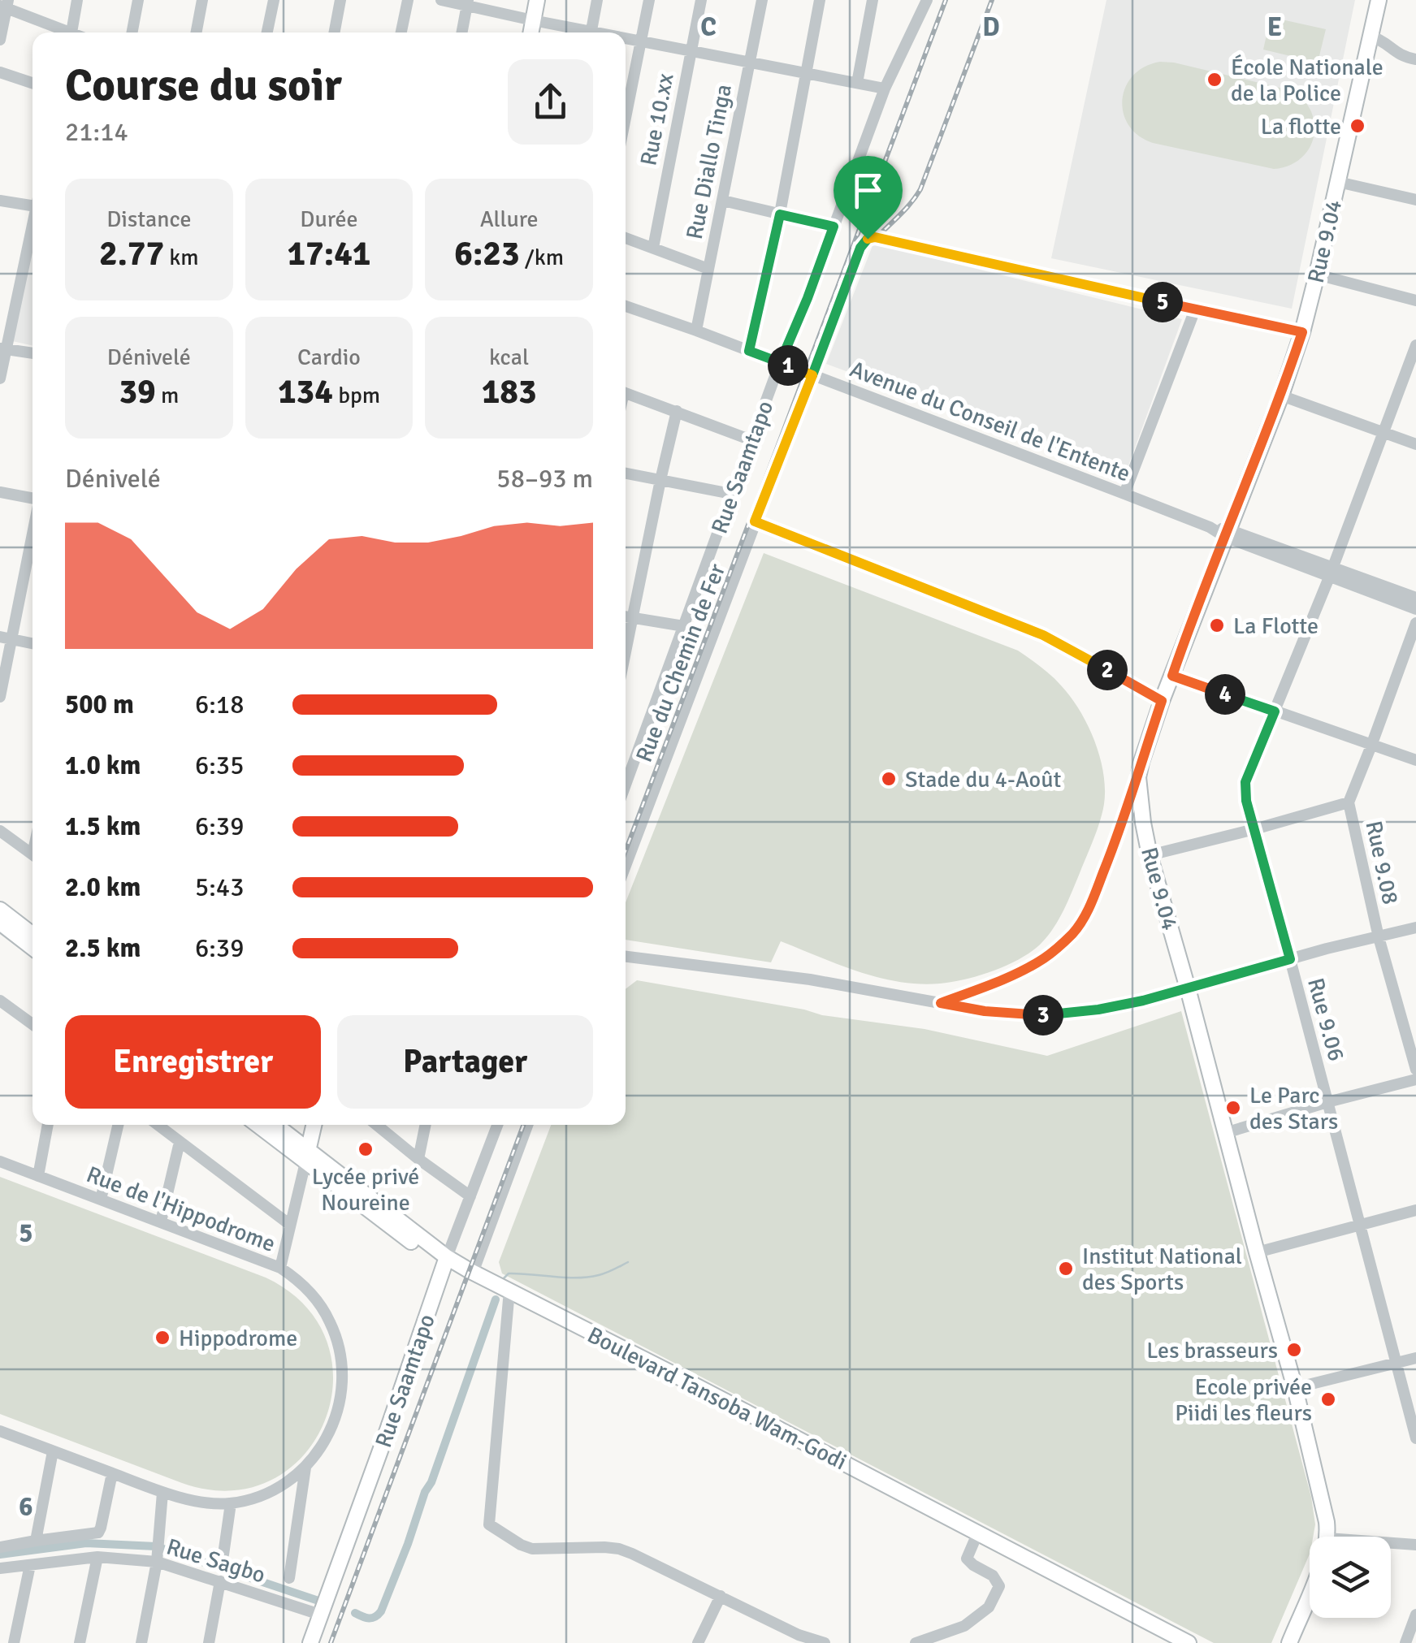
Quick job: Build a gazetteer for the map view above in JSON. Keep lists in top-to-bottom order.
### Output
{
  "streets": {
    "main road": ["Rue 9.04", "Rue Saamtapo", "Boulevard Tansoba Wam-Godi"],
    "street": [
      "Rue 10.xx",
      "Rue Diallo Tinga",
      "Avenue du Conseil de l'Entente",
      "Rue du Chemin de Fer",
      "Rue 9.08",
      "Rue 9.06",
      "Rue de l'Hippodrome",
      "Rue Sagbo"
    ]
  },
  "crossings": [
    ["Rue Diallo Tinga", "Avenue du Conseil de l'Entente"],
    ["Rue 9.04", "Avenue du Conseil de l'Entente"],
    ["Avenue du Conseil de l'Entente", "Rue Saamtapo"],
    ["Avenue du Conseil de l'Entente", "Rue du Chemin de Fer"],
    ["Avenue du Conseil de l'Entente", "Rue 9.06"],
    ["Rue Saamtapo", "Boulevard Tansoba Wam-Godi"],
    ["Rue Saamtapo", "Rue Sagbo"]
  ],
  "places": [
    "École Nationale de la Police",
    "La flotte",
    "La Flotte",
    "Stade du 4-Août",
    "Le Parc des Stars",
    "Lycée privé Noureine",
    "Institut National des Sports",
    "Hippodrome",
    "Les brasseurs",
    "Ecole privée Piidi les fleurs"
  ],
  "page": {
    "heading": ["Course du soir", "21:14"],
    "stats": [
      ["Distance", "2.77 km"],
      ["Durée", "17:41"],
      ["Allure", "6:23 /km"],
      ["Dénivelé", "39 m"],
      ["Cardio", "134 bpm"],
      ["kcal", "183"]
    ],
    "pins": [
      "5",
      "1",
      "2",
      "4",
      "3"
    ],
    "chart": ["Dénivelé", "58–93 m"],
    "list": [
      {
        "name": "500 m",
        "note": "6:18"
      },
      {
        "name": "1.0 km",
        "note": "6:35"
      },
      {
        "name": "1.5 km",
        "note": "6:39"
      },
      {
        "name": "2.0 km",
        "note": "5:43"
      },
      {
        "name": "2.5 km",
        "note": "6:39"
      }
    ],
    "buttons": ["Enregistrer", "Partager"]
  },
  "grid": {
    "columns": ["C", "D", "E"],
    "rows": ["5", "6"]
  }
}
